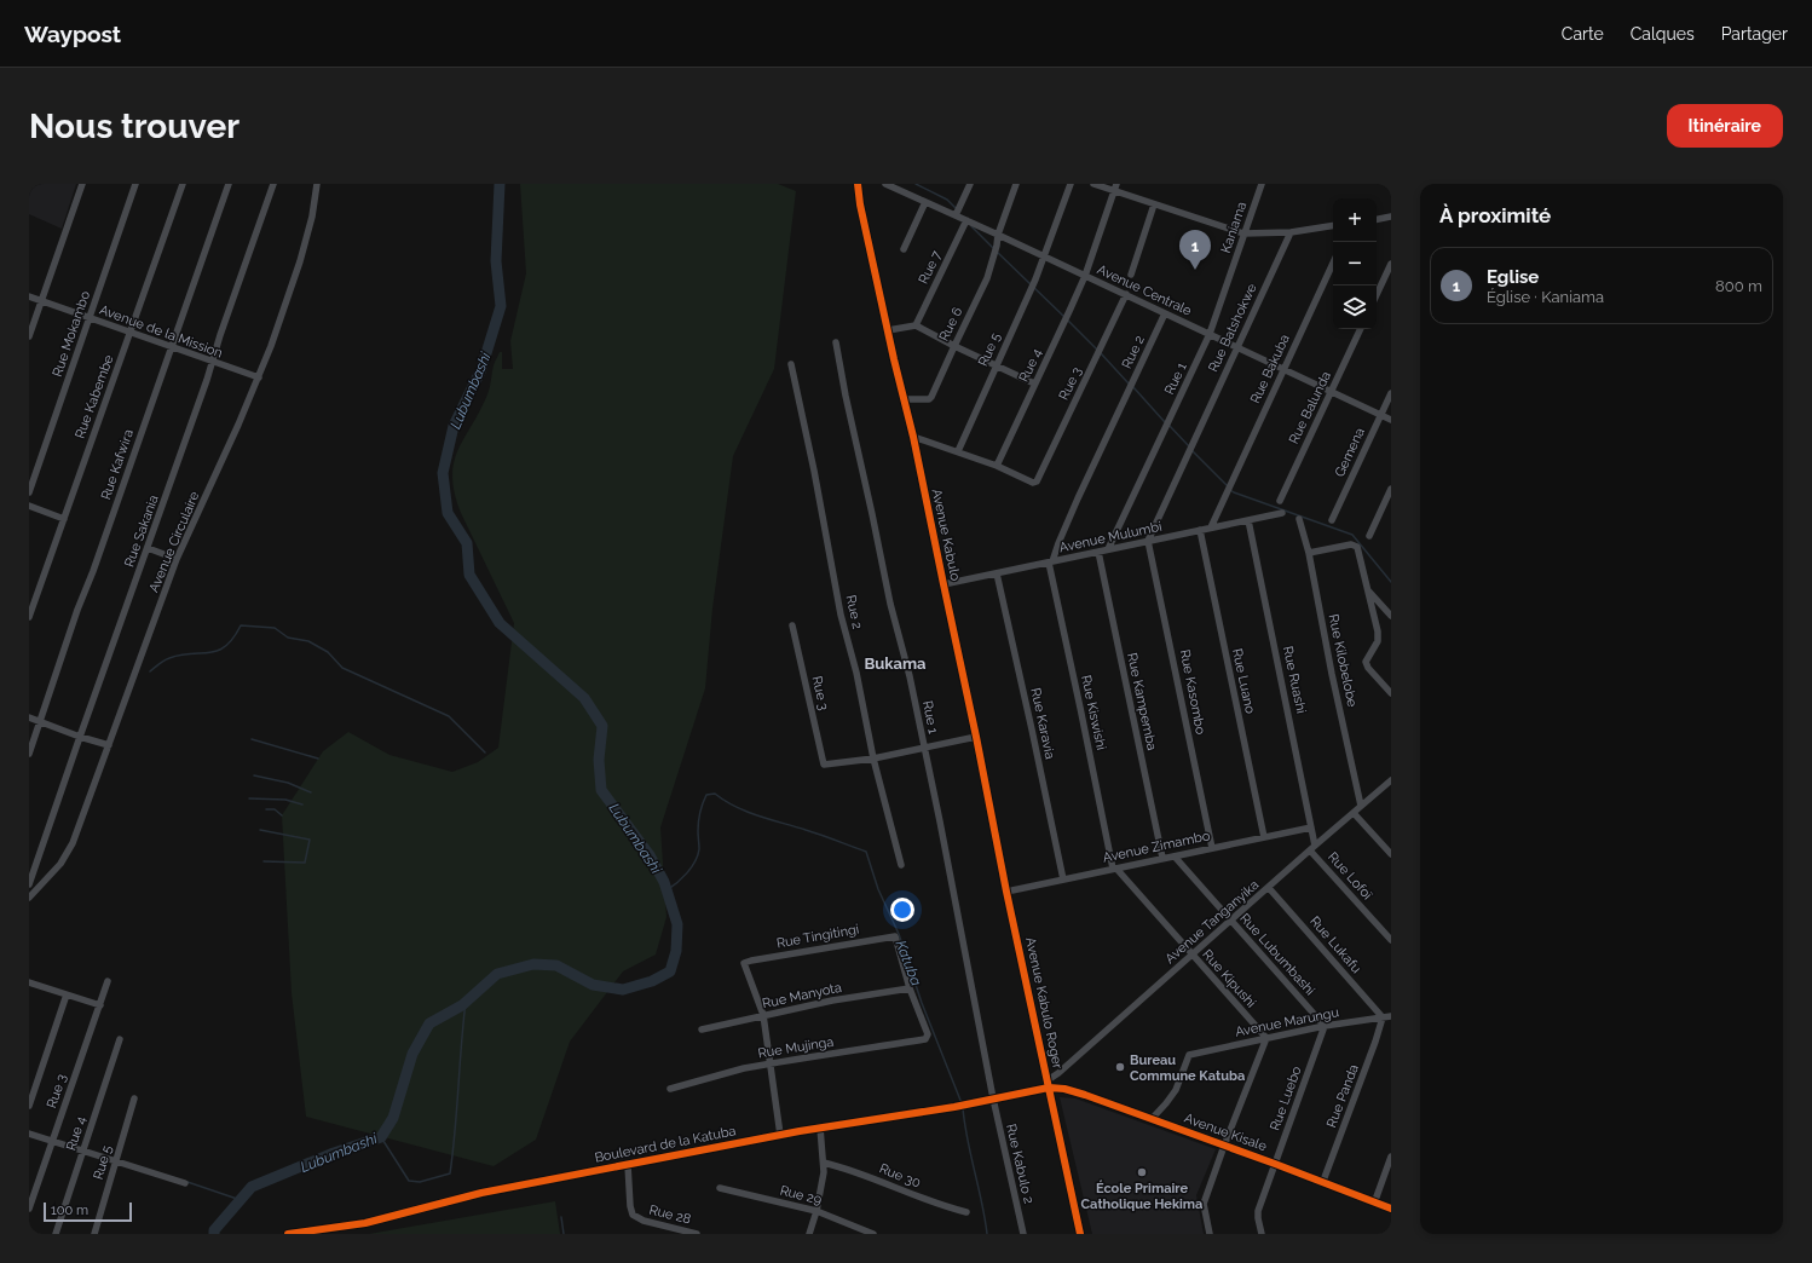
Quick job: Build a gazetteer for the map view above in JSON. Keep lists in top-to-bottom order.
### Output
{
  "streets": {
    "street": [
      "Kaniama",
      "Rue 7",
      "Avenue Centrale",
      "Rue 6",
      "Rue Batshokwe",
      "Avenue de la Mission",
      "Rue Mokambo",
      "Rue 5",
      "Rue 2",
      "Rue 4",
      "Rue Bakuba",
      "Rue 1",
      "Rue 3",
      "Rue Kabembe",
      "Rue Balunda",
      "Gemena",
      "Rue Kafwira",
      "Rue Sakania",
      "Avenue Kabulo",
      "Avenue Mulumbi",
      "Avenue Circulaire",
      "Rue Kilobelobe",
      "Rue Ruashi",
      "Rue Luano",
      "Rue Kasombo",
      "Rue Kampemba",
      "Rue Kiswishi",
      "Rue Karavia",
      "Avenue Zimambo",
      "Rue Lofoï",
      "Avenue Tanganyika",
      "Rue Tingitingi",
      "Rue Lukafu",
      "Rue Lubumbashi",
      "Rue Kipushi",
      "Rue Manyota",
      "Avenue Kabulo Roger",
      "Avenue Marungu",
      "Rue Mujinga",
      "Rue Panda",
      "Rue Luebo",
      "Avenue Kisale",
      "Boulevard de la Katuba",
      "Rue Kabulo 2",
      "Rue 30",
      "Rue 29",
      "Rue 28"
    ]
  },
  "crossings": [
    ["Kaniama", "Avenue Centrale"],
    ["Kaniama", "Rue 1"],
    ["Rue 7", "Avenue Centrale"],
    ["Avenue Centrale", "Rue 6"],
    ["Avenue Centrale", "Rue Batshokwe"],
    ["Avenue Centrale", "Rue 5"],
    ["Avenue Centrale", "Rue 2"],
    ["Avenue Centrale", "Rue 4"],
    ["Avenue Centrale", "Rue Bakuba"],
    ["Avenue Centrale", "Rue 1"],
    ["Avenue Centrale", "Rue 3"],
    ["Avenue Centrale", "Rue Balunda"],
    ["Avenue Centrale", "Gemena"],
    ["Rue 6", "Avenue Kabulo"],
    ["Rue Batshokwe", "Avenue Mulumbi"],
    ["Rue Batshokwe", "Rue Kasombo"],
    ["Avenue de la Mission", "Rue Mokambo"],
    ["Avenue de la Mission", "Rue Kabembe"],
    ["Avenue de la Mission", "Rue Kafwira"],
    ["Avenue de la Mission", "Rue Sakania"],
    ["Avenue de la Mission", "Avenue Circulaire"],
    ["Rue 2", "Rue 3"],
    ["Rue 2", "Avenue Mulumbi"],
    ["Rue 2", "Rue Kiswishi"],
    ["Rue 4", "Rue 3"],
    ["Rue Bakuba", "Avenue Mulumbi"],
    ["Rue 1", "Avenue Mulumbi"],
    ["Rue 1", "Boulevard de la Katuba"],
    ["Rue 1", "Rue Kabulo 2"],
    ["Avenue Kabulo", "Avenue Mulumbi"],
    ["Avenue Kabulo", "Avenue Zimambo"],
    ["Avenue Kabulo", "Avenue Kabulo Roger"],
    ["Avenue Mulumbi", "Rue Ruashi"],
    ["Avenue Mulumbi", "Rue Luano"],
    ["Avenue Mulumbi", "Rue Kasombo"],
    ["Avenue Mulumbi", "Rue Kampemba"],
    ["Avenue Mulumbi", "Rue Kiswishi"],
    ["Avenue Mulumbi", "Rue Karavia"],
    ["Rue Kilobelobe", "Avenue Tanganyika"],
    ["Rue Ruashi", "Avenue Zimambo"],
    ["Rue Ruashi", "Rue Lofoï"],
    ["Rue Ruashi", "Avenue Tanganyika"],
    ["Rue Luano", "Avenue Zimambo"],
    ["Rue Kasombo", "Avenue Zimambo"],
    ["Rue Kampemba", "Avenue Zimambo"],
    ["Rue Kiswishi", "Avenue Zimambo"],
    ["Rue Kiswishi", "Rue Kipushi"],
    ["Rue Karavia", "Avenue Zimambo"],
    ["Avenue Zimambo", "Rue Lubumbashi"],
    ["Avenue Zimambo", "Rue Kipushi"],
    ["Avenue Zimambo", "Avenue Kabulo Roger"],
    ["Rue Lofoï", "Avenue Tanganyika"],
    ["Avenue Tanganyika", "Rue Lukafu"],
    ["Avenue Tanganyika", "Rue Lubumbashi"],
    ["Avenue Tanganyika", "Rue Kipushi"],
    ["Avenue Tanganyika", "Avenue Kabulo Roger"],
    ["Avenue Tanganyika", "Avenue Kisale"],
    ["Avenue Tanganyika", "Boulevard de la Katuba"],
    ["Rue Tingitingi", "Rue Manyota"],
    ["Rue Tingitingi", "Rue Mujinga"],
    ["Rue Lukafu", "Avenue Marungu"],
    ["Rue Lukafu", "Rue Panda"],
    ["Rue Lubumbashi", "Avenue Marungu"],
    ["Rue Lubumbashi", "Rue Luebo"],
    ["Rue Kipushi", "Avenue Marungu"],
    ["Rue Manyota", "Rue Mujinga"],
    ["Avenue Kabulo Roger", "Avenue Kisale"],
    ["Avenue Kabulo Roger", "Boulevard de la Katuba"],
    ["Avenue Marungu", "Rue Panda"],
    ["Avenue Marungu", "Rue Luebo"],
    ["Avenue Marungu", "Avenue Kisale"],
    ["Rue Panda", "Avenue Kisale"],
    ["Rue Luebo", "Avenue Kisale"],
    ["Avenue Kisale", "Boulevard de la Katuba"],
    ["Boulevard de la Katuba", "Rue Kabulo 2"],
    ["Boulevard de la Katuba", "Rue 28"]
  ],
  "districts": ["Bukama"],
  "water": ["Lubumbashi", "Katuba"],
  "places": ["Bureau Commune Katuba", "École Primaire Catholique Hekima"],
  "scale_bar": "100 m",
  "page": {
    "header": "Waypost",
    "nav": ["Carte", "Calques", "Partager"],
    "buttons": "Itinéraire",
    "title": "Nous trouver",
    "heading": "À proximité",
    "map_buttons": ["+", "−"],
    "pins": "1",
    "list": [
      {
        "mark": "1",
        "name": "Eglise",
        "note": "Église · Kaniama",
        "value": "800 m"
      }
    ],
    "scale": "100 m"
  }
}
